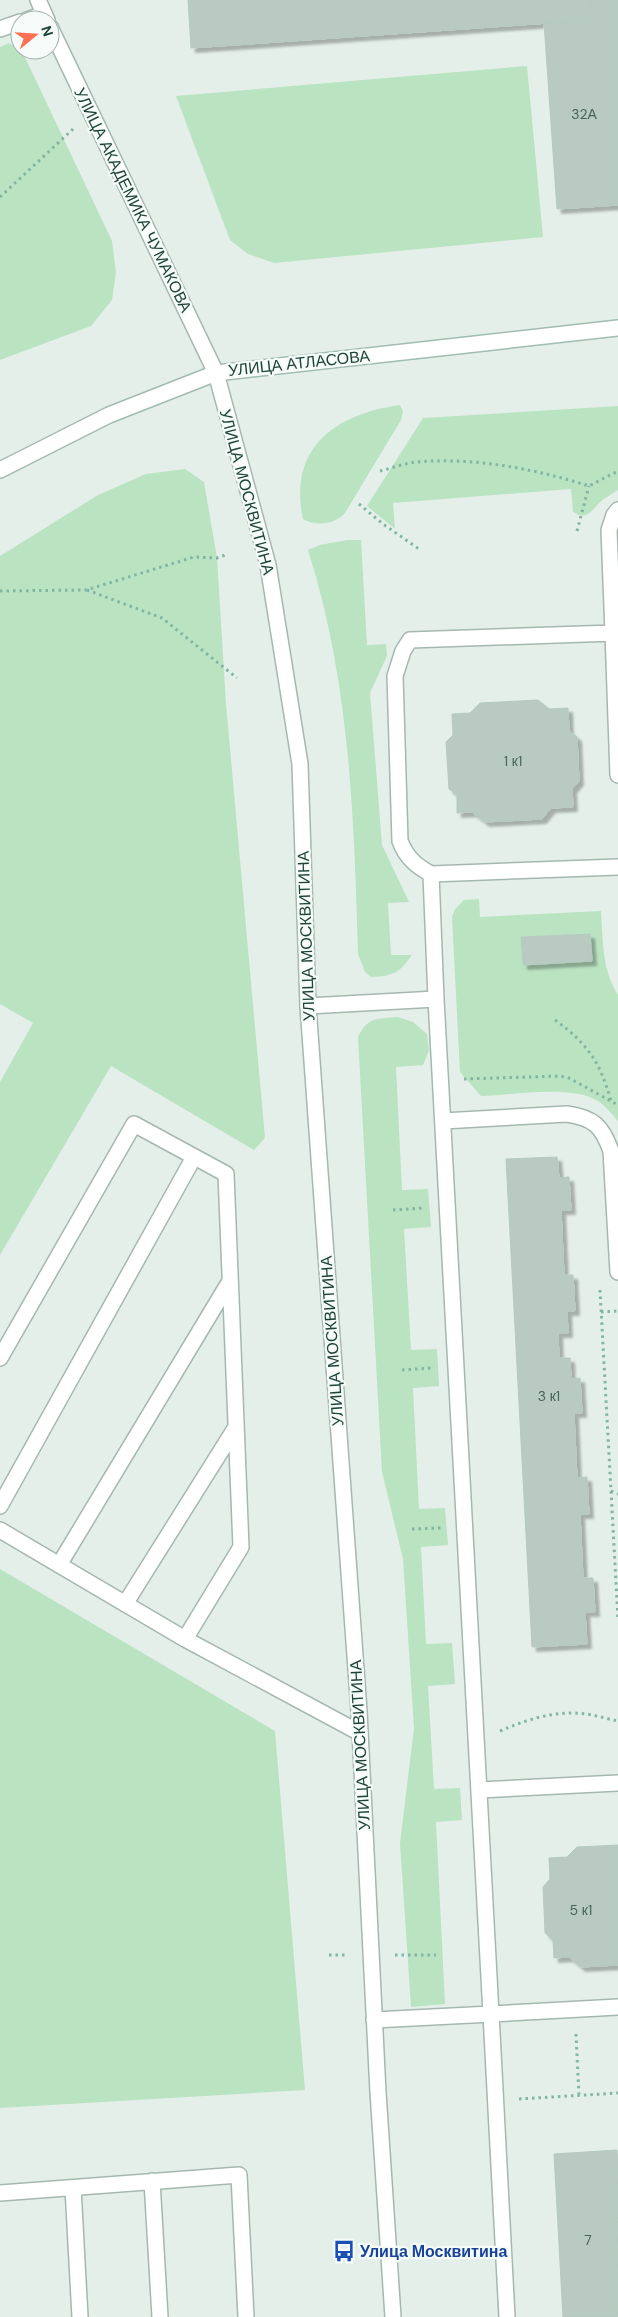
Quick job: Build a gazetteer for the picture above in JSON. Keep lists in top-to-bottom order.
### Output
{
  "streets": {
    "street": ["УЛИЦА АКАДЕМИКА ЧУМАКОВА", "УЛИЦА АТЛАСОВА", "УЛИЦА МОСКВИТИНА"]
  },
  "crossings": [
    ["УЛИЦА АКАДЕМИКА ЧУМАКОВА", "УЛИЦА АТЛАСОВА"],
    ["УЛИЦА АКАДЕМИКА ЧУМАКОВА", "УЛИЦА МОСКВИТИНА"],
    ["УЛИЦА АТЛАСОВА", "УЛИЦА МОСКВИТИНА"]
  ],
  "places": {
    "bus stop": ["Улица Москвитина"]
  },
  "house_numbers": [
    "32А",
    "1 к1",
    "3 к1",
    "5 к1",
    "7"
  ],
  "north": "right"
}
